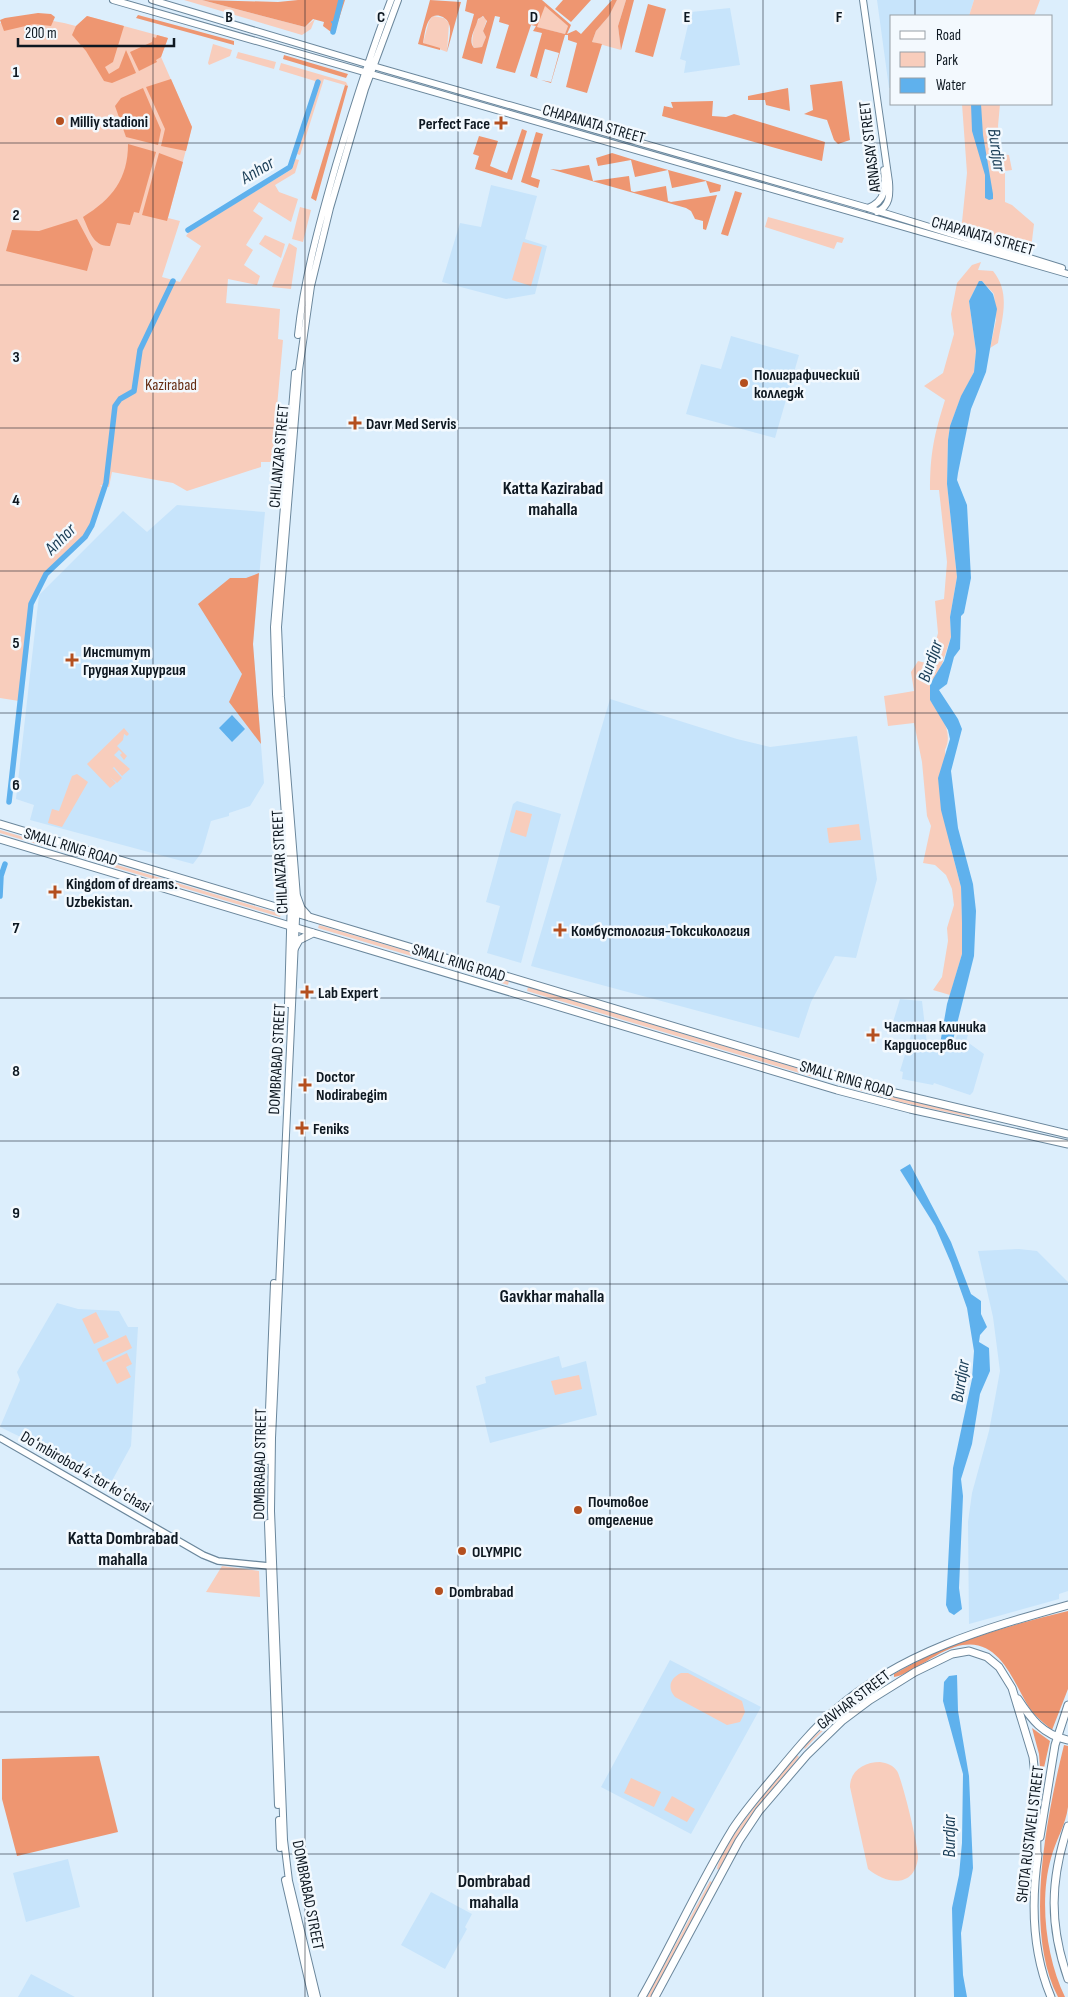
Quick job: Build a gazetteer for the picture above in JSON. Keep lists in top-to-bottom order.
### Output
{
  "streets": {
    "main road": [
      "CHAPANATA STREET",
      "ARNASAY STREET",
      "CHILANZAR STREET",
      "SMALL RING ROAD",
      "DOMBRABAD STREET",
      "GAVHAR STREET",
      "SHOTA RUSTAVELI STREET"
    ],
    "street": ["Doʻmbirobod 4-tor koʻchasi"]
  },
  "crossings": [
    ["CHAPANATA STREET", "ARNASAY STREET"],
    ["CHAPANATA STREET", "CHILANZAR STREET"],
    ["CHILANZAR STREET", "SMALL RING ROAD"],
    ["CHILANZAR STREET", "DOMBRABAD STREET"],
    ["SMALL RING ROAD", "DOMBRABAD STREET"],
    ["DOMBRABAD STREET", "Doʻmbirobod 4-tor koʻchasi"],
    ["GAVHAR STREET", "SHOTA RUSTAVELI STREET"]
  ],
  "districts": [
    "Katta Kazirabad mahalla",
    "Gavkhar mahalla",
    "Katta Dombrabad mahalla",
    "Dombrabad mahalla"
  ],
  "water": ["Burdjar", "Anhor"],
  "parks": ["Kazirabad"],
  "places": {
    "other": [
      "Milliy stadioni",
      "Полиграфический колледж",
      "Почтовое отделение",
      "OLYMPIC",
      "Dombrabad"
    ],
    "health": [
      "Perfect Face",
      "Davr Med Servis",
      "Институт Грудная Хирургия",
      "Kingdom of dreams. Uzbekistan.",
      "Комбустология-Токсикология",
      "Lab Expert",
      "Частная клиника Кардиосервис",
      "Doctor Nodirabegim",
      "Feniks"
    ]
  },
  "legend": ["Road", "Park", "Water"],
  "scale_bar": "200 m",
  "grid": {
    "columns": [
      "B",
      "C",
      "D",
      "E",
      "F"
    ],
    "rows": [
      "1",
      "2",
      "3",
      "4",
      "5",
      "6",
      "7",
      "8",
      "9"
    ]
  }
}
